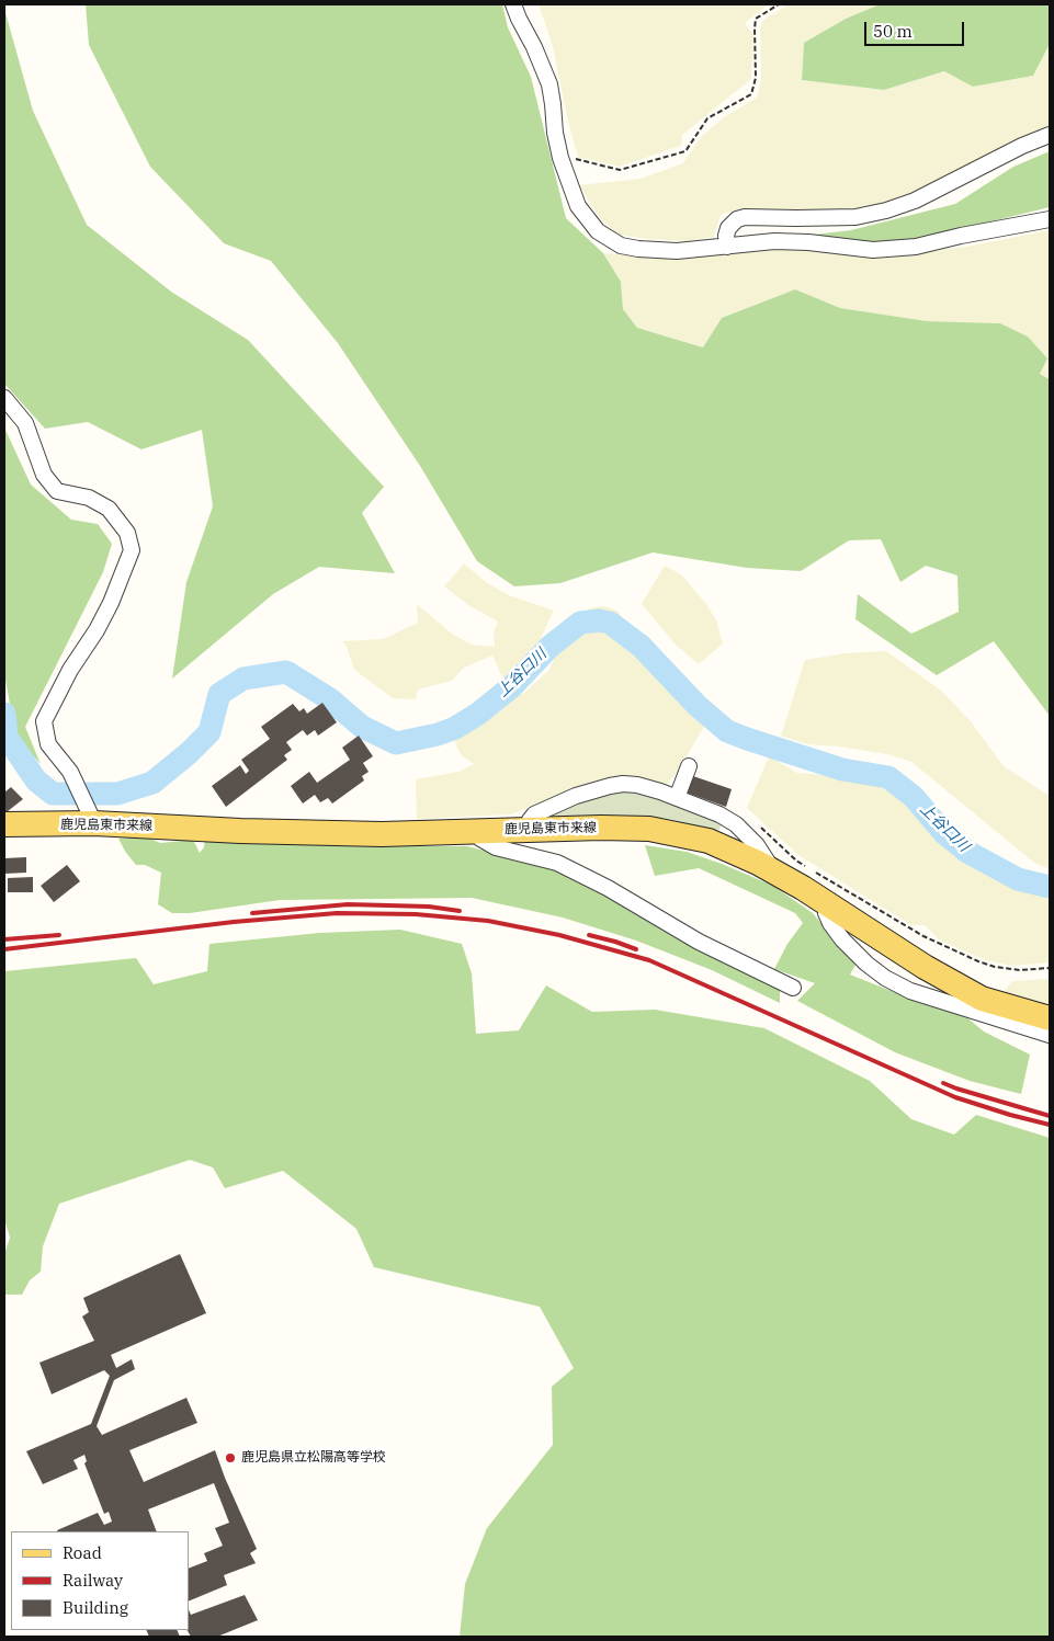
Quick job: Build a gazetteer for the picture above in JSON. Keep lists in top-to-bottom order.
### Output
{
  "streets": {
    "main road": ["鹿児島東市来線"]
  },
  "water": ["上谷口川"],
  "places": ["鹿児島県立松陽高等学校"],
  "legend": ["Road", "Railway", "Building"],
  "scale_bar": "50 m"
}
